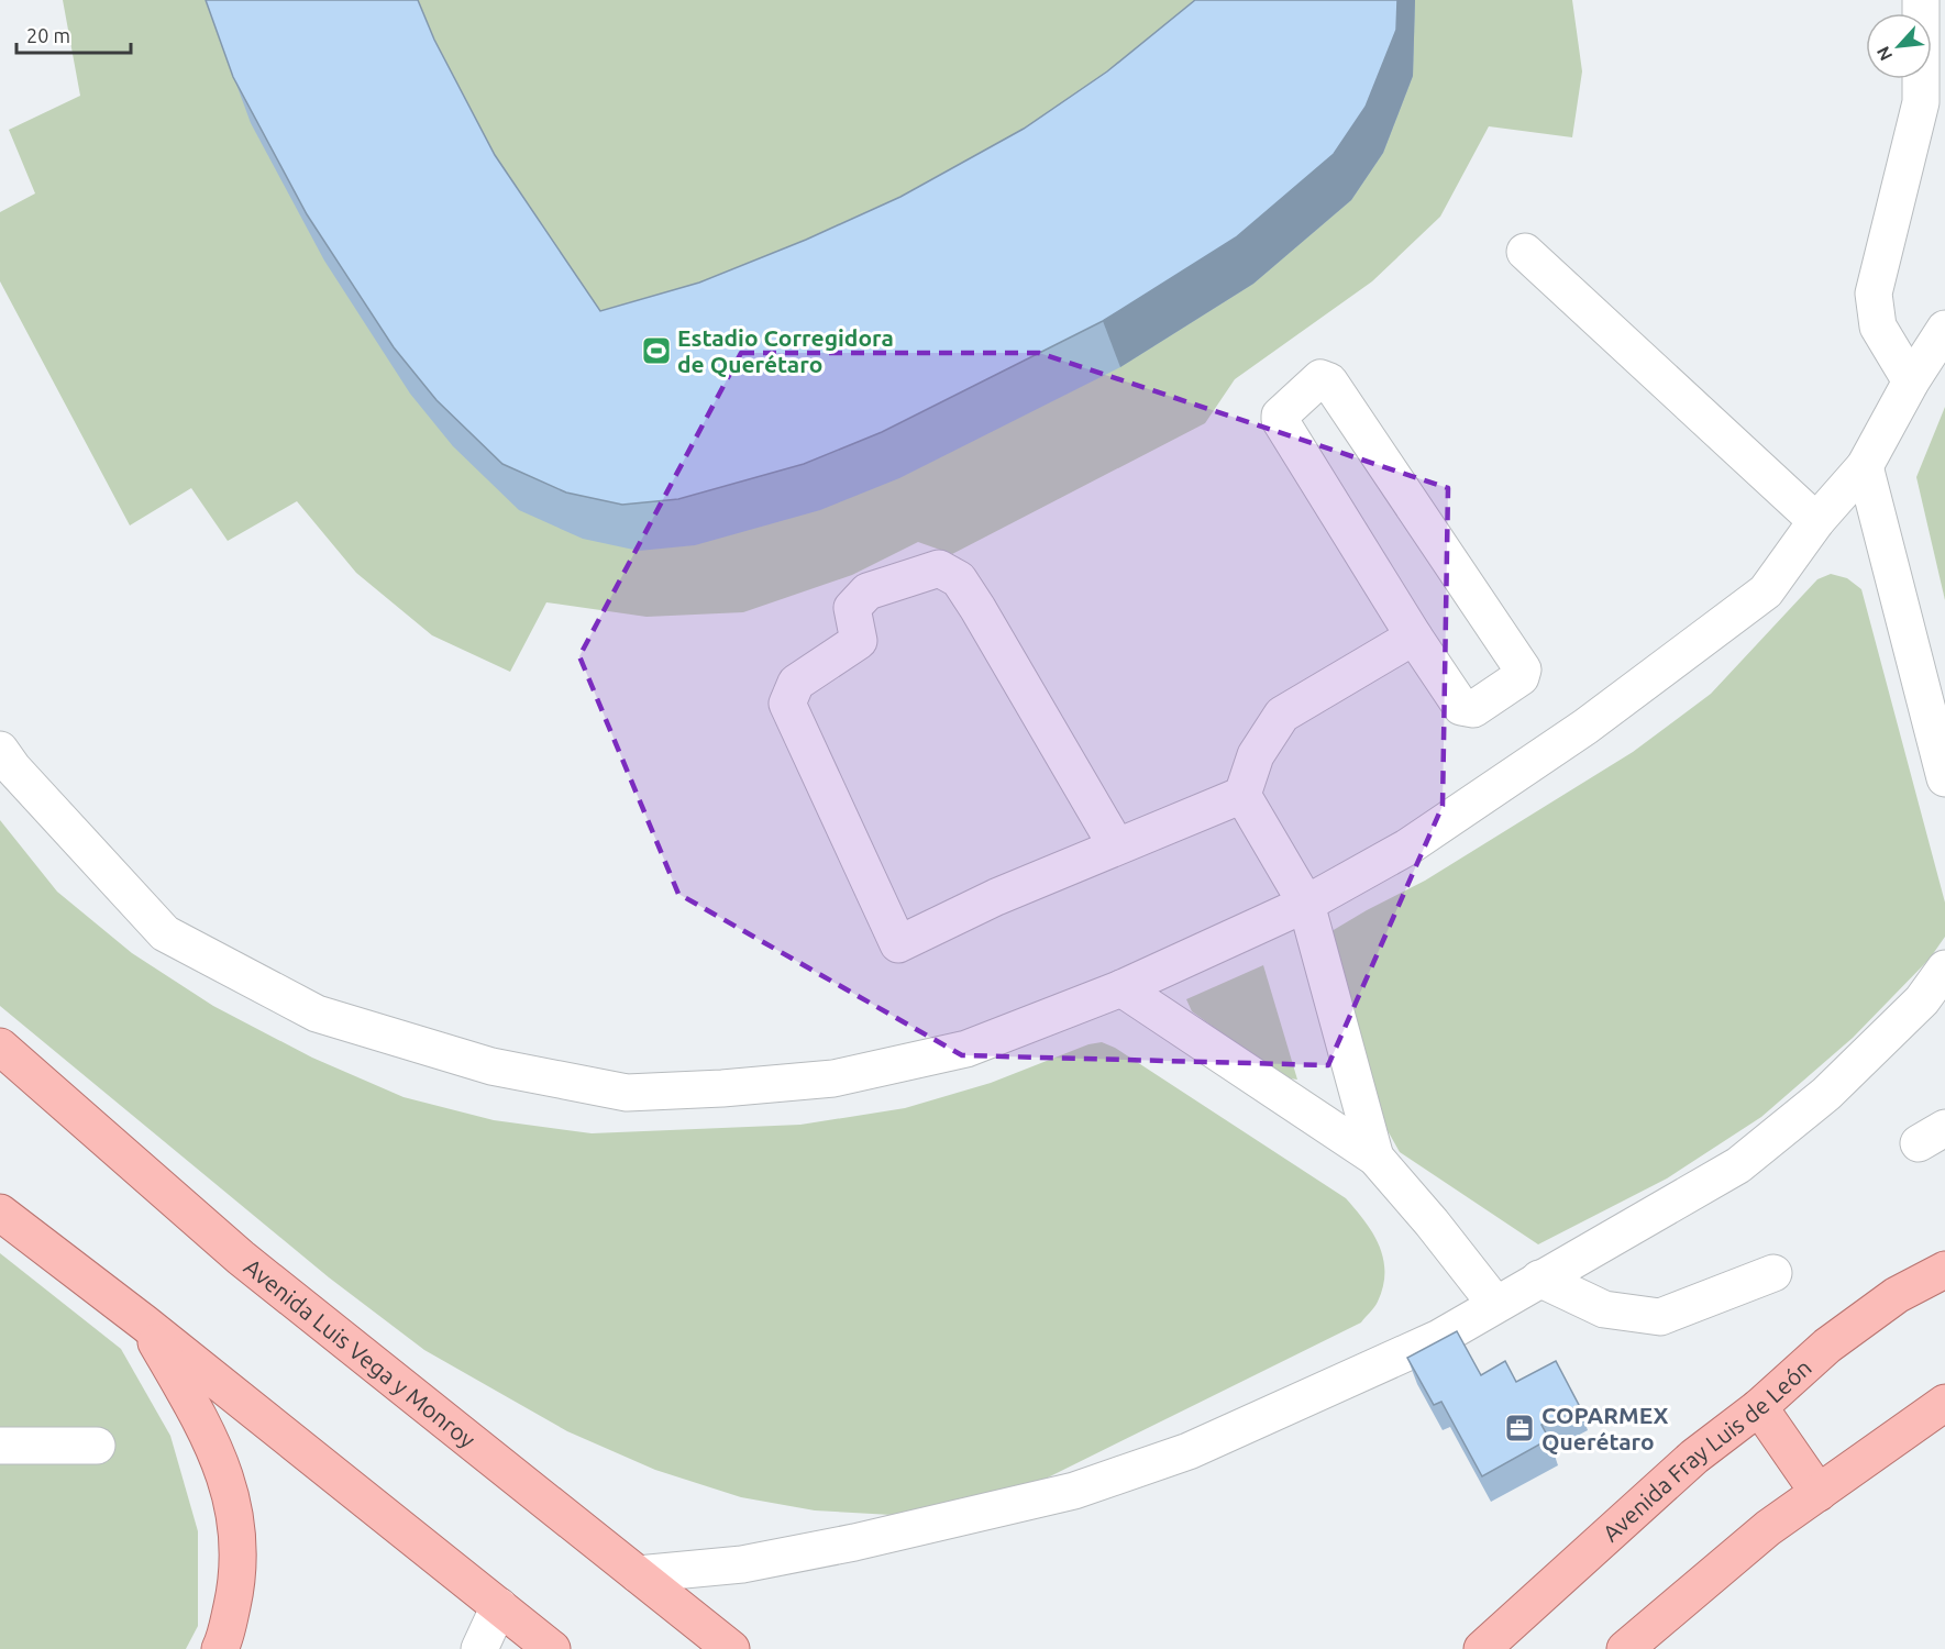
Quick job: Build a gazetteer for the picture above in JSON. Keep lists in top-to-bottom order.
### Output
{
  "streets": {
    "main road": ["Avenida Luis Vega y Monroy", "Avenida Fray Luis de León"]
  },
  "places": {
    "sports": ["Estadio Corregidora de Querétaro"],
    "office": ["COPARMEX Querétaro"]
  },
  "scale_bar": "20 m",
  "north": "bottom left"
}
